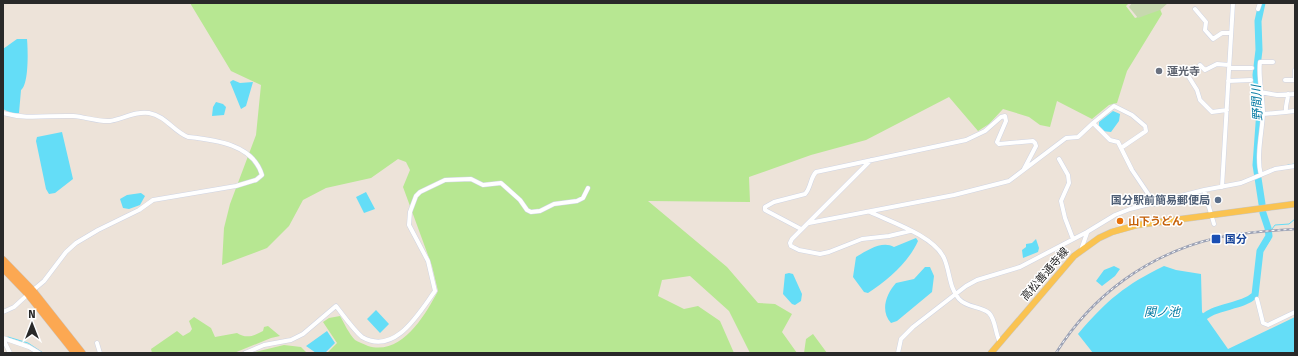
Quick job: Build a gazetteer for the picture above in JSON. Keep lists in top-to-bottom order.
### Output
{
  "streets": {
    "main road": ["高松善通寺線"]
  },
  "water": ["野間川", "関ノ池"],
  "places": {
    "other": ["蓮光寺", "国分駅前簡易郵便局", "山下うどん"],
    "transit": ["国分"]
  },
  "north": "top"
}
